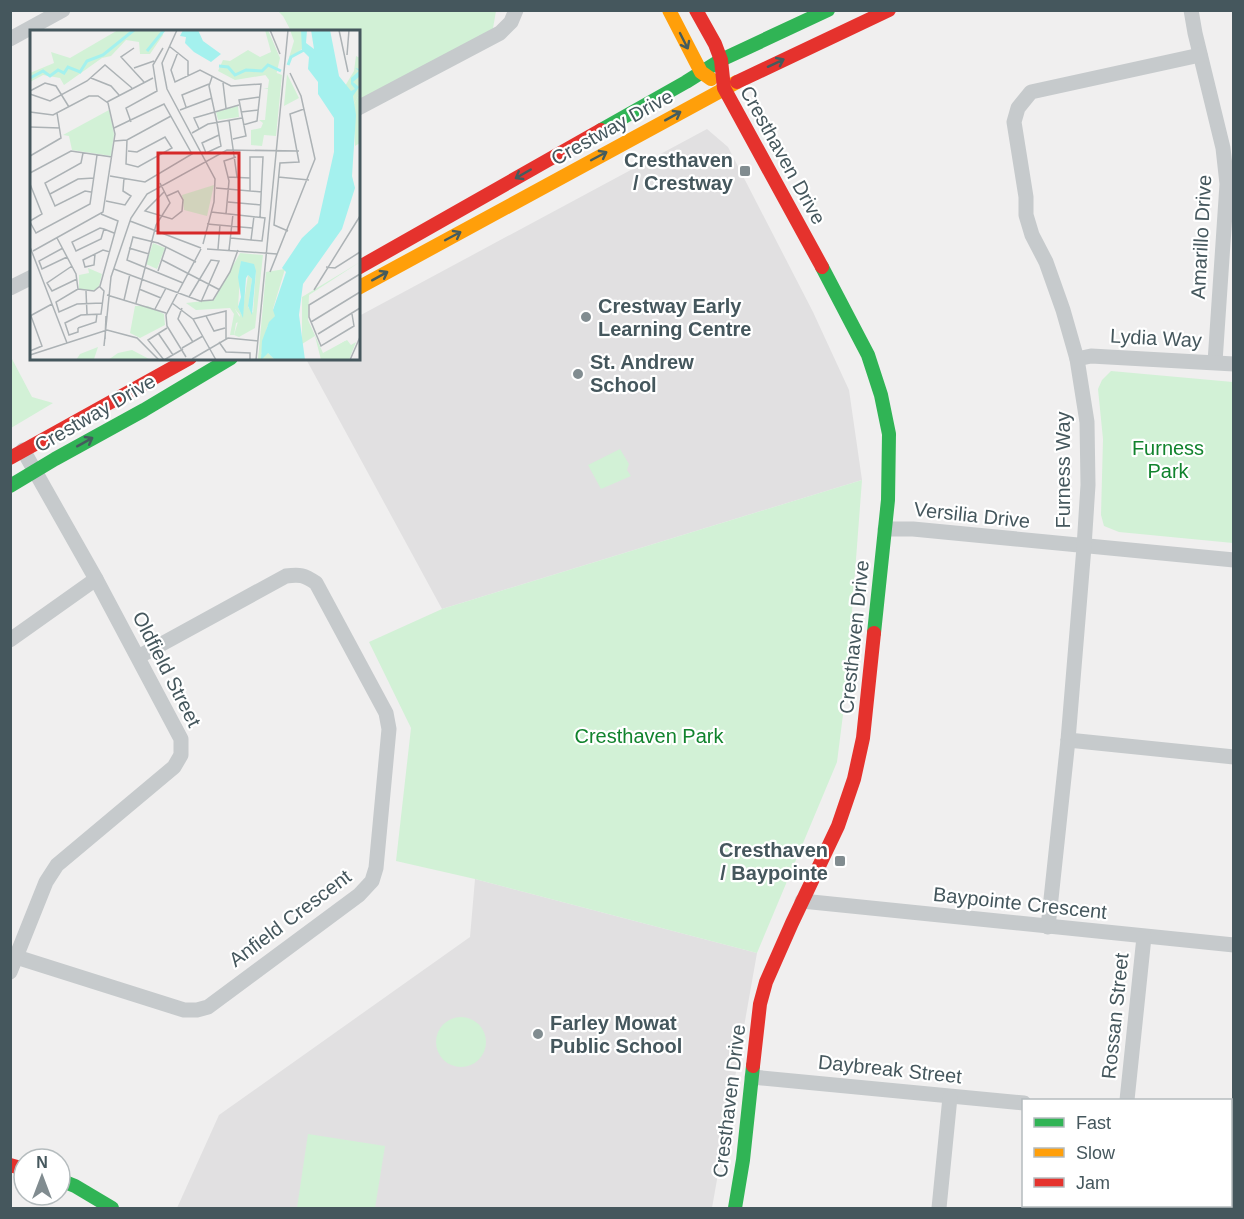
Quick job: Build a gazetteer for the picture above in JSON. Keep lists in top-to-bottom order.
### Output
{
  "streets": {
    "street": [
      "Crestway Drive",
      "Cresthaven Drive",
      "Amarillo Drive",
      "Lydia Way",
      "Furness Way",
      "Versilia Drive",
      "Oldfield Street",
      "Baypointe Crescent",
      "Anfield Crescent",
      "Rossan Street",
      "Daybreak Street"
    ]
  },
  "crossings": [
    ["Crestway Drive", "Cresthaven Drive"],
    ["Crestway Drive", "Oldfield Street"],
    ["Cresthaven Drive", "Versilia Drive"],
    ["Cresthaven Drive", "Baypointe Crescent"],
    ["Cresthaven Drive", "Daybreak Street"],
    ["Amarillo Drive", "Lydia Way"],
    ["Amarillo Drive", "Furness Way"],
    ["Lydia Way", "Furness Way"],
    ["Furness Way", "Versilia Drive"],
    ["Furness Way", "Baypointe Crescent"],
    ["Oldfield Street", "Anfield Crescent"],
    ["Baypointe Crescent", "Rossan Street"]
  ],
  "parks": ["Furness Park", "Cresthaven Park"],
  "places": {
    "transit": ["Cresthaven / Crestway", "Cresthaven / Baypointe"],
    "other": ["Crestway Early Learning Centre", "St. Andrew School", "Farley Mowat Public School"]
  },
  "legend": ["Fast", "Slow", "Jam"],
  "north": "top"
}
